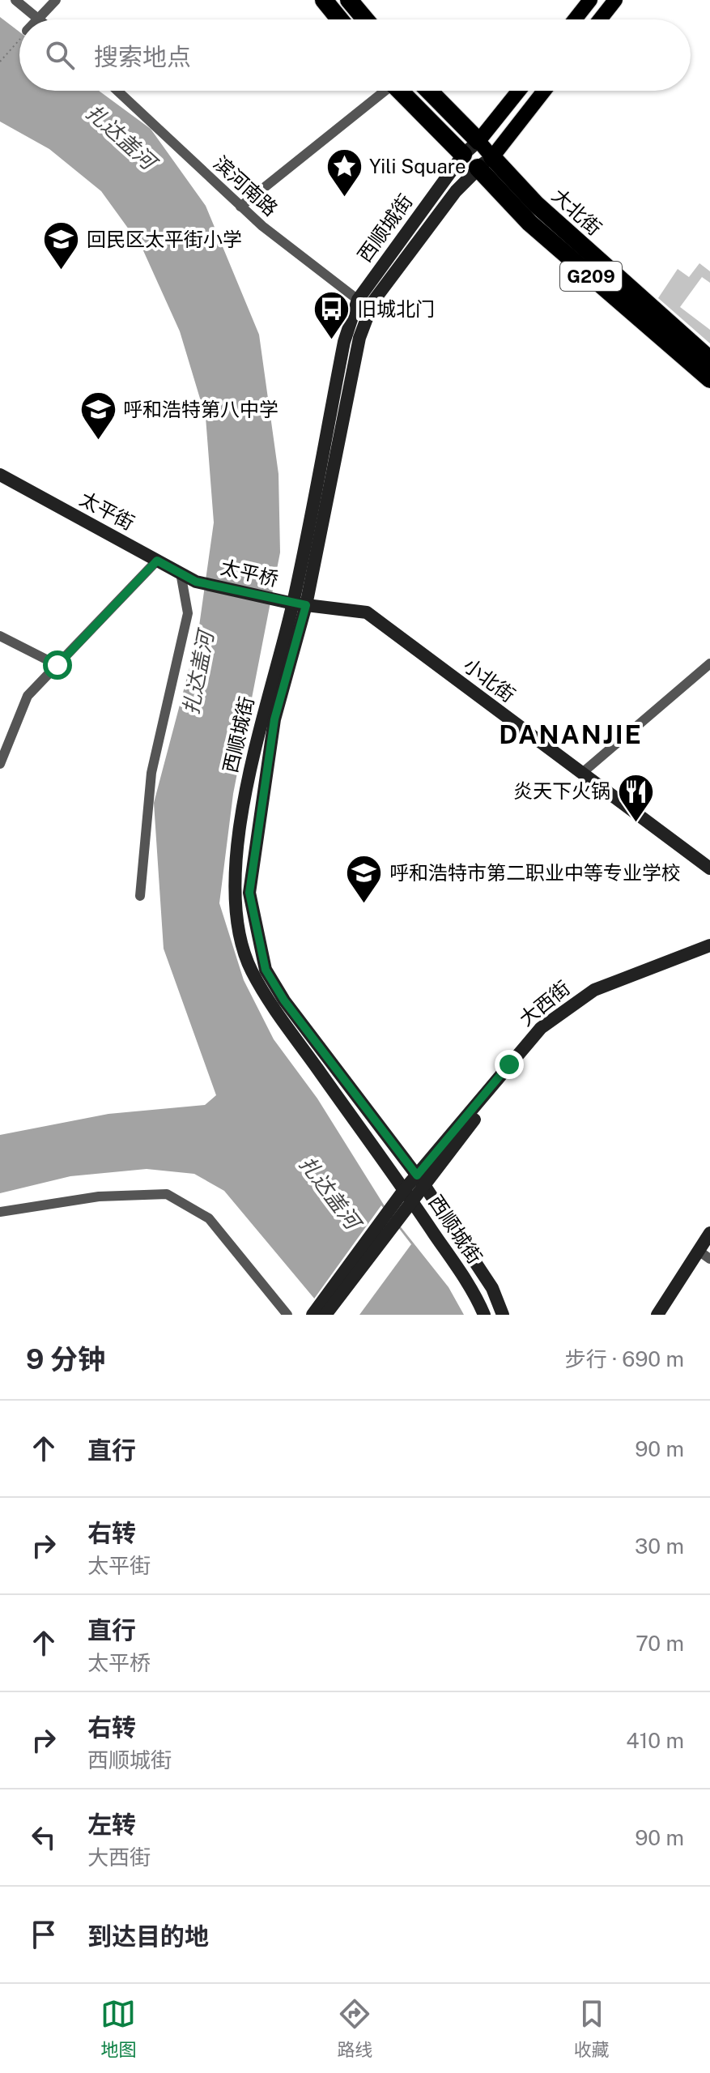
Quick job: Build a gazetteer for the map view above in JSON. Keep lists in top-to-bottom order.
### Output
{
  "streets": {
    "highway": ["大北街", "G209"],
    "main road": [
      "西顺城街",
      "太平街",
      "太平桥",
      "小北街",
      "大西街"
    ],
    "street": ["滨河南路"]
  },
  "crossings": [
    ["滨河南路", "西顺城街"],
    ["大北街", "西顺城街"],
    ["西顺城街", "太平桥"],
    ["西顺城街", "小北街"],
    ["西顺城街", "大西街"],
    ["太平街", "太平桥"],
    ["太平桥", "小北街"]
  ],
  "districts": ["DANANJIE"],
  "water": ["扎达盖河"],
  "places": {
    "place": ["Yili Square"],
    "school or university": ["回民区太平街小学", "呼和浩特第八中学", "呼和浩特市第二职业中等专业学校"],
    "bus stop": ["旧城北门"],
    "restaurant": ["炎天下火锅"]
  },
  "page": {
    "search": "搜索地点",
    "heading": ["9 分钟", "步行 · 690 m"],
    "list": [
      ["直行", "90 m"],
      ["右转", "太平街", "30 m"],
      ["直行", "太平桥", "70 m"],
      ["右转", "西顺城街", "410 m"],
      ["左转", "大西街", "90 m"],
      "到达目的地"
    ],
    "nav": ["地图", "路线", "收藏"]
  }
}
